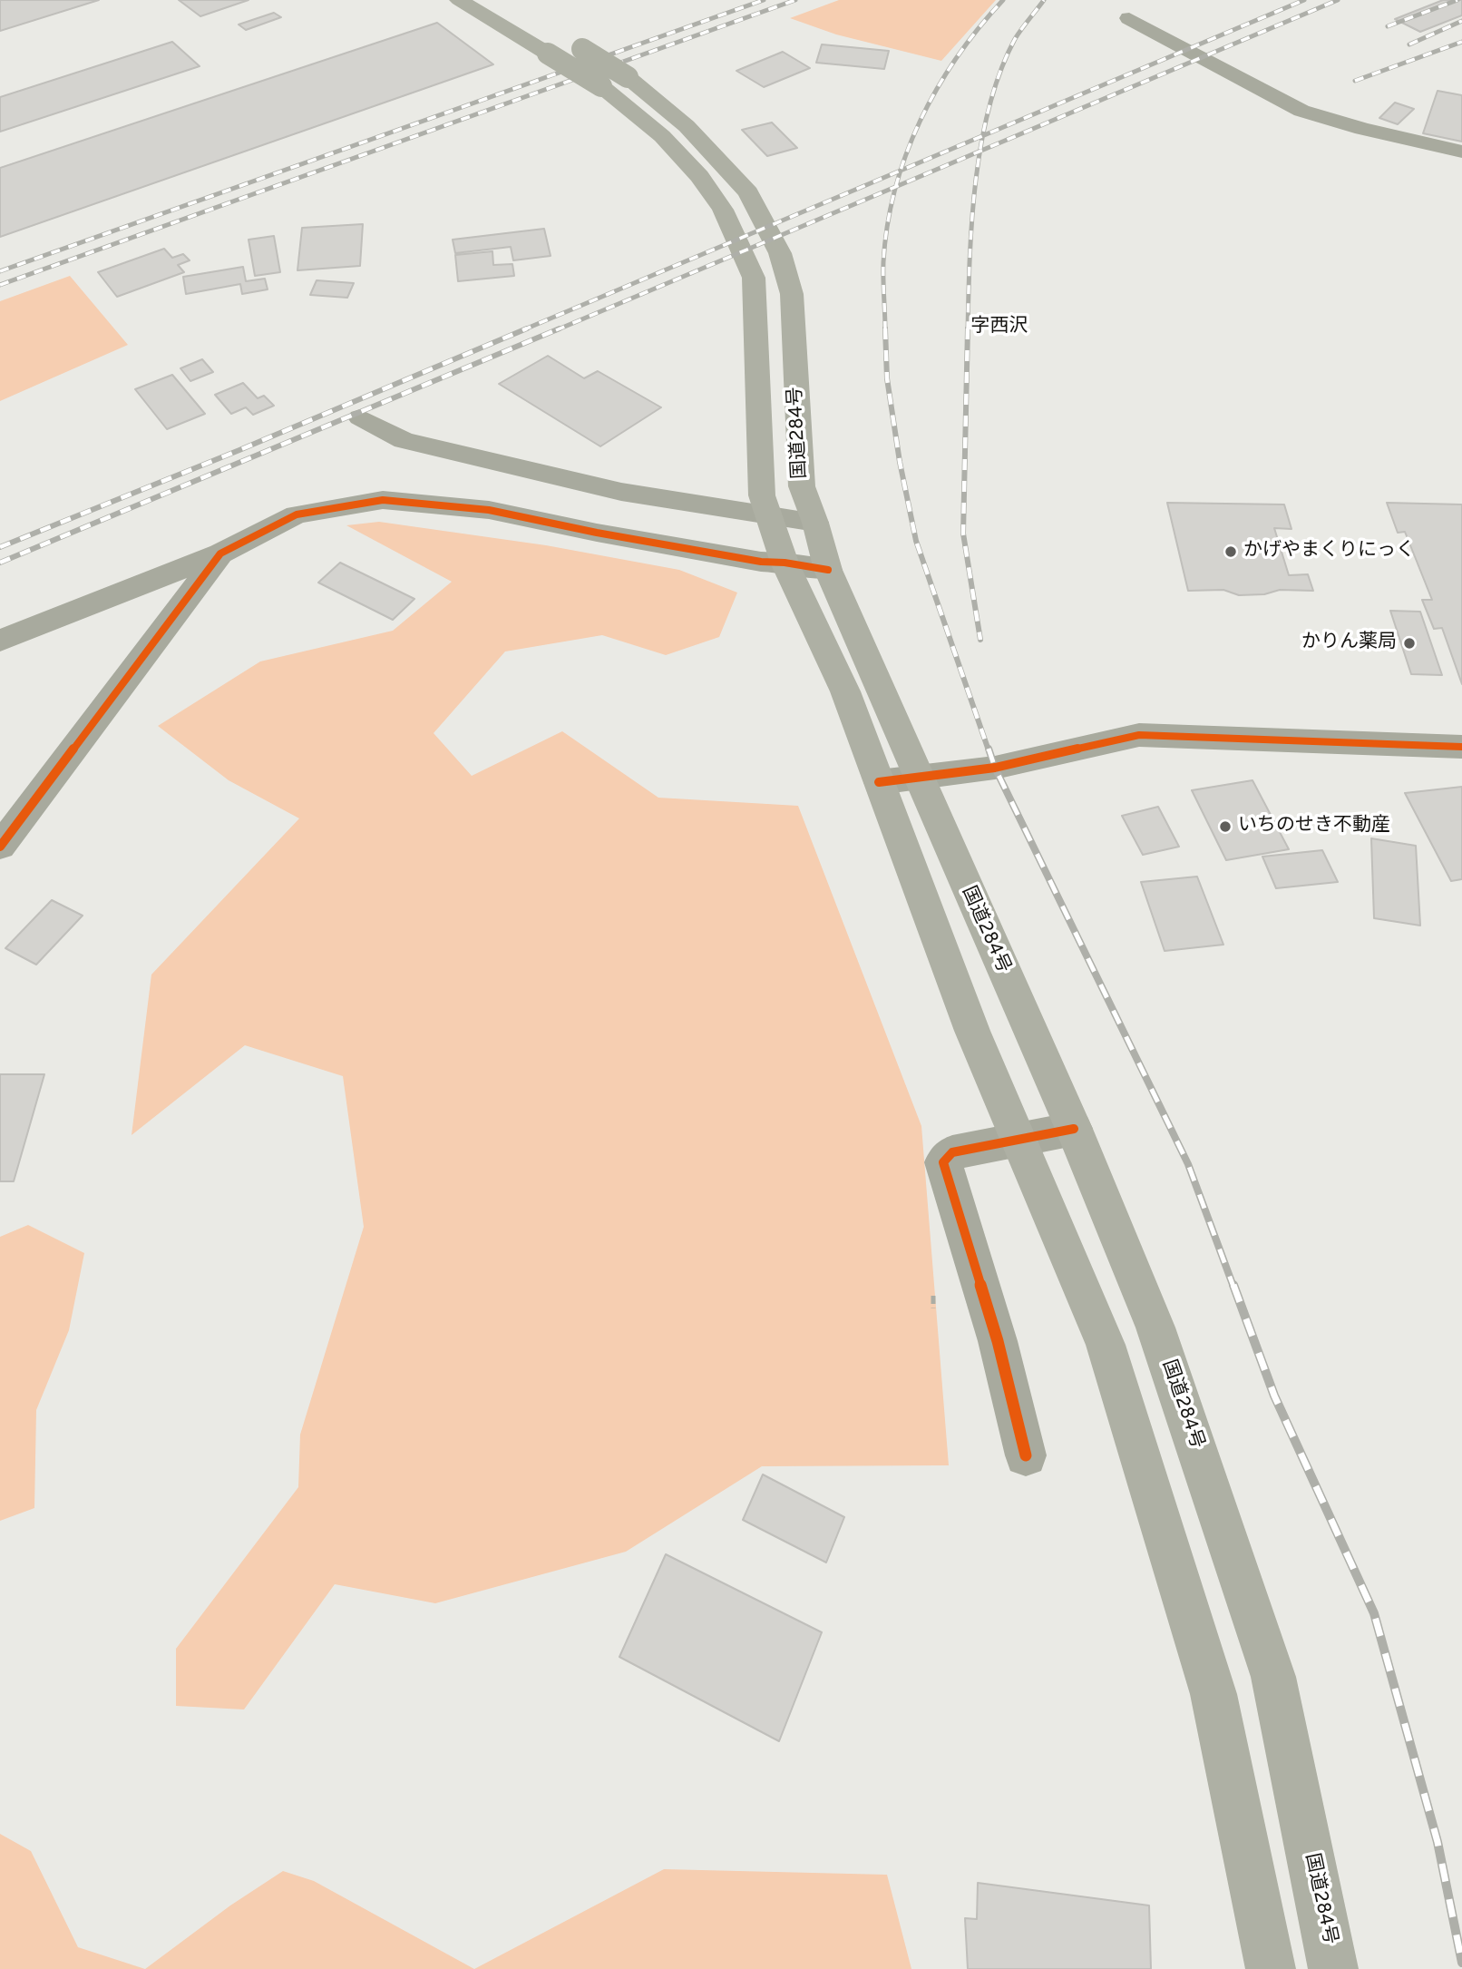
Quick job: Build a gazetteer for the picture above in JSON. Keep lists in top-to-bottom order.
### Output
{
  "streets": {
    "highway": ["国道284号"]
  },
  "districts": ["字西沢"],
  "places": ["かげやまくりにっく", "かりん薬局", "いちのせき不動産"]
}
